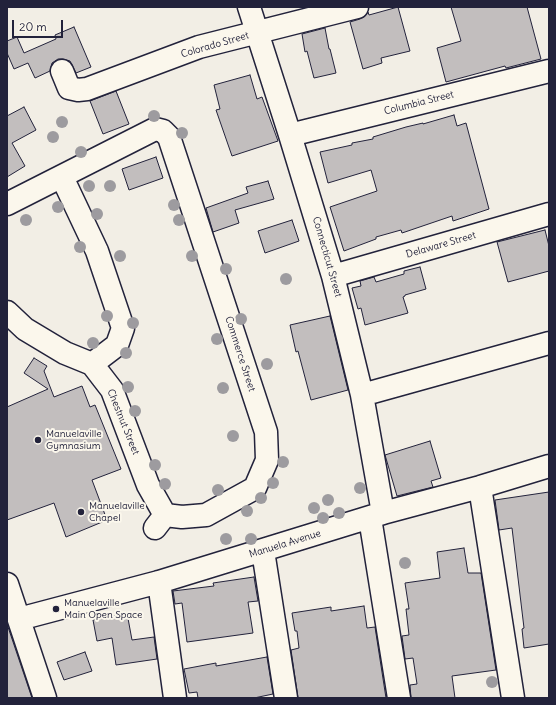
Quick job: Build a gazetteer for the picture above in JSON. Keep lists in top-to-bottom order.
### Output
{
  "streets": {
    "street": [
      "Colorado Street",
      "Columbia Street",
      "Delaware Street",
      "Connecticut Street",
      "Commerce Street",
      "Chestnut Street",
      "Manuela Avenue"
    ]
  },
  "crossings": [
    ["Colorado Street", "Connecticut Street"],
    ["Columbia Street", "Connecticut Street"],
    ["Delaware Street", "Connecticut Street"],
    ["Connecticut Street", "Manuela Avenue"],
    ["Commerce Street", "Chestnut Street"]
  ],
  "places": ["Manuelaville Gymnasium", "Manuelaville Chapel", "Manuelaville Main Open Space"],
  "scale_bar": "20 m"
}
